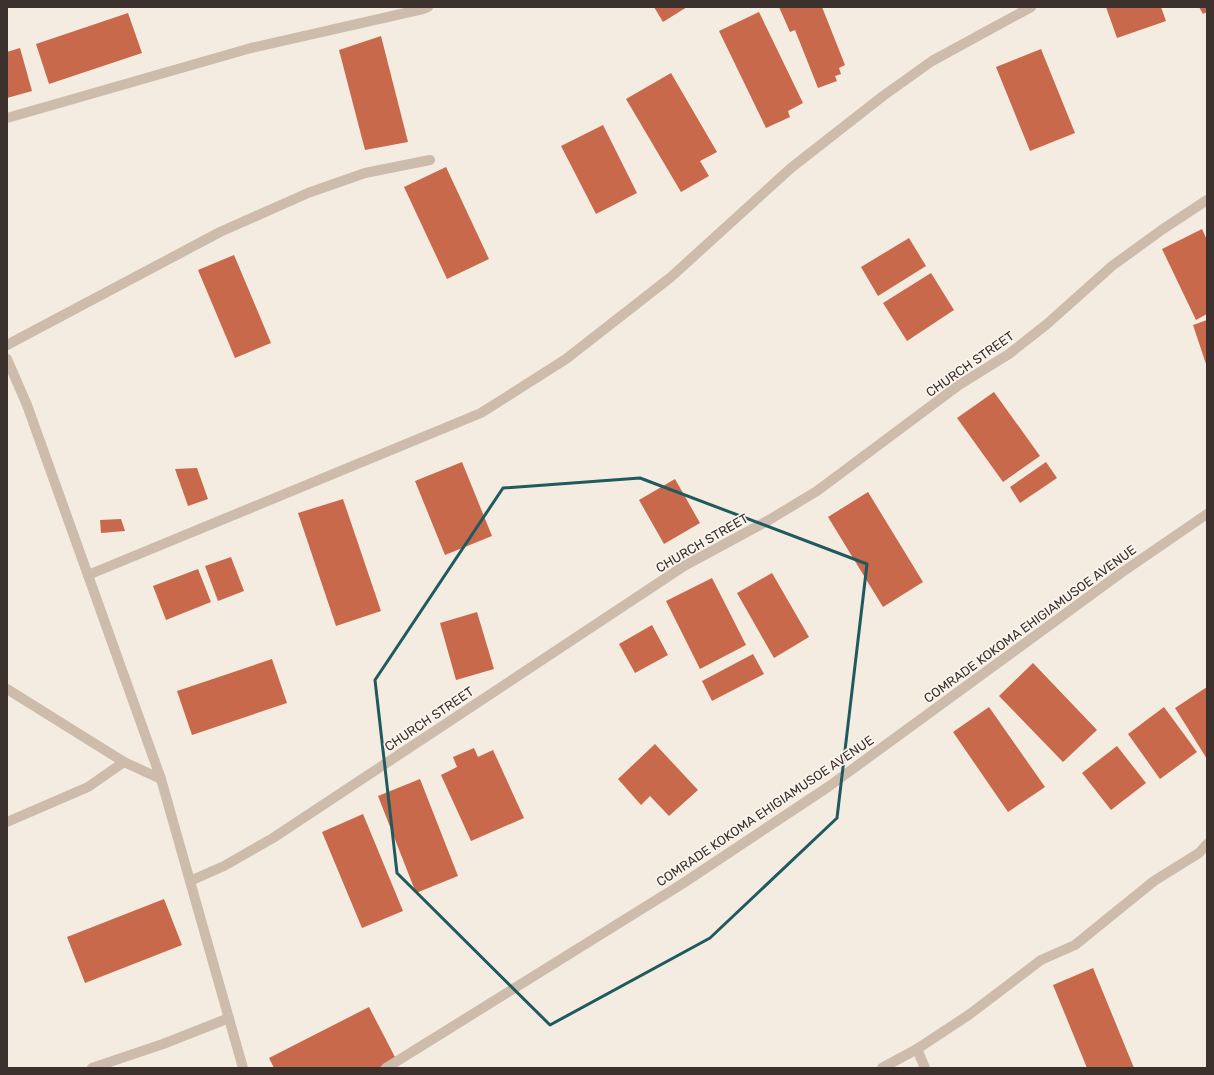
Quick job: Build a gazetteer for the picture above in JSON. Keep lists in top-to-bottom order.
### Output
{
  "streets": {
    "street": ["CHURCH STREET", "COMRADE KOKOMA EHIGIAMUSOE AVENUE"]
  }
}
